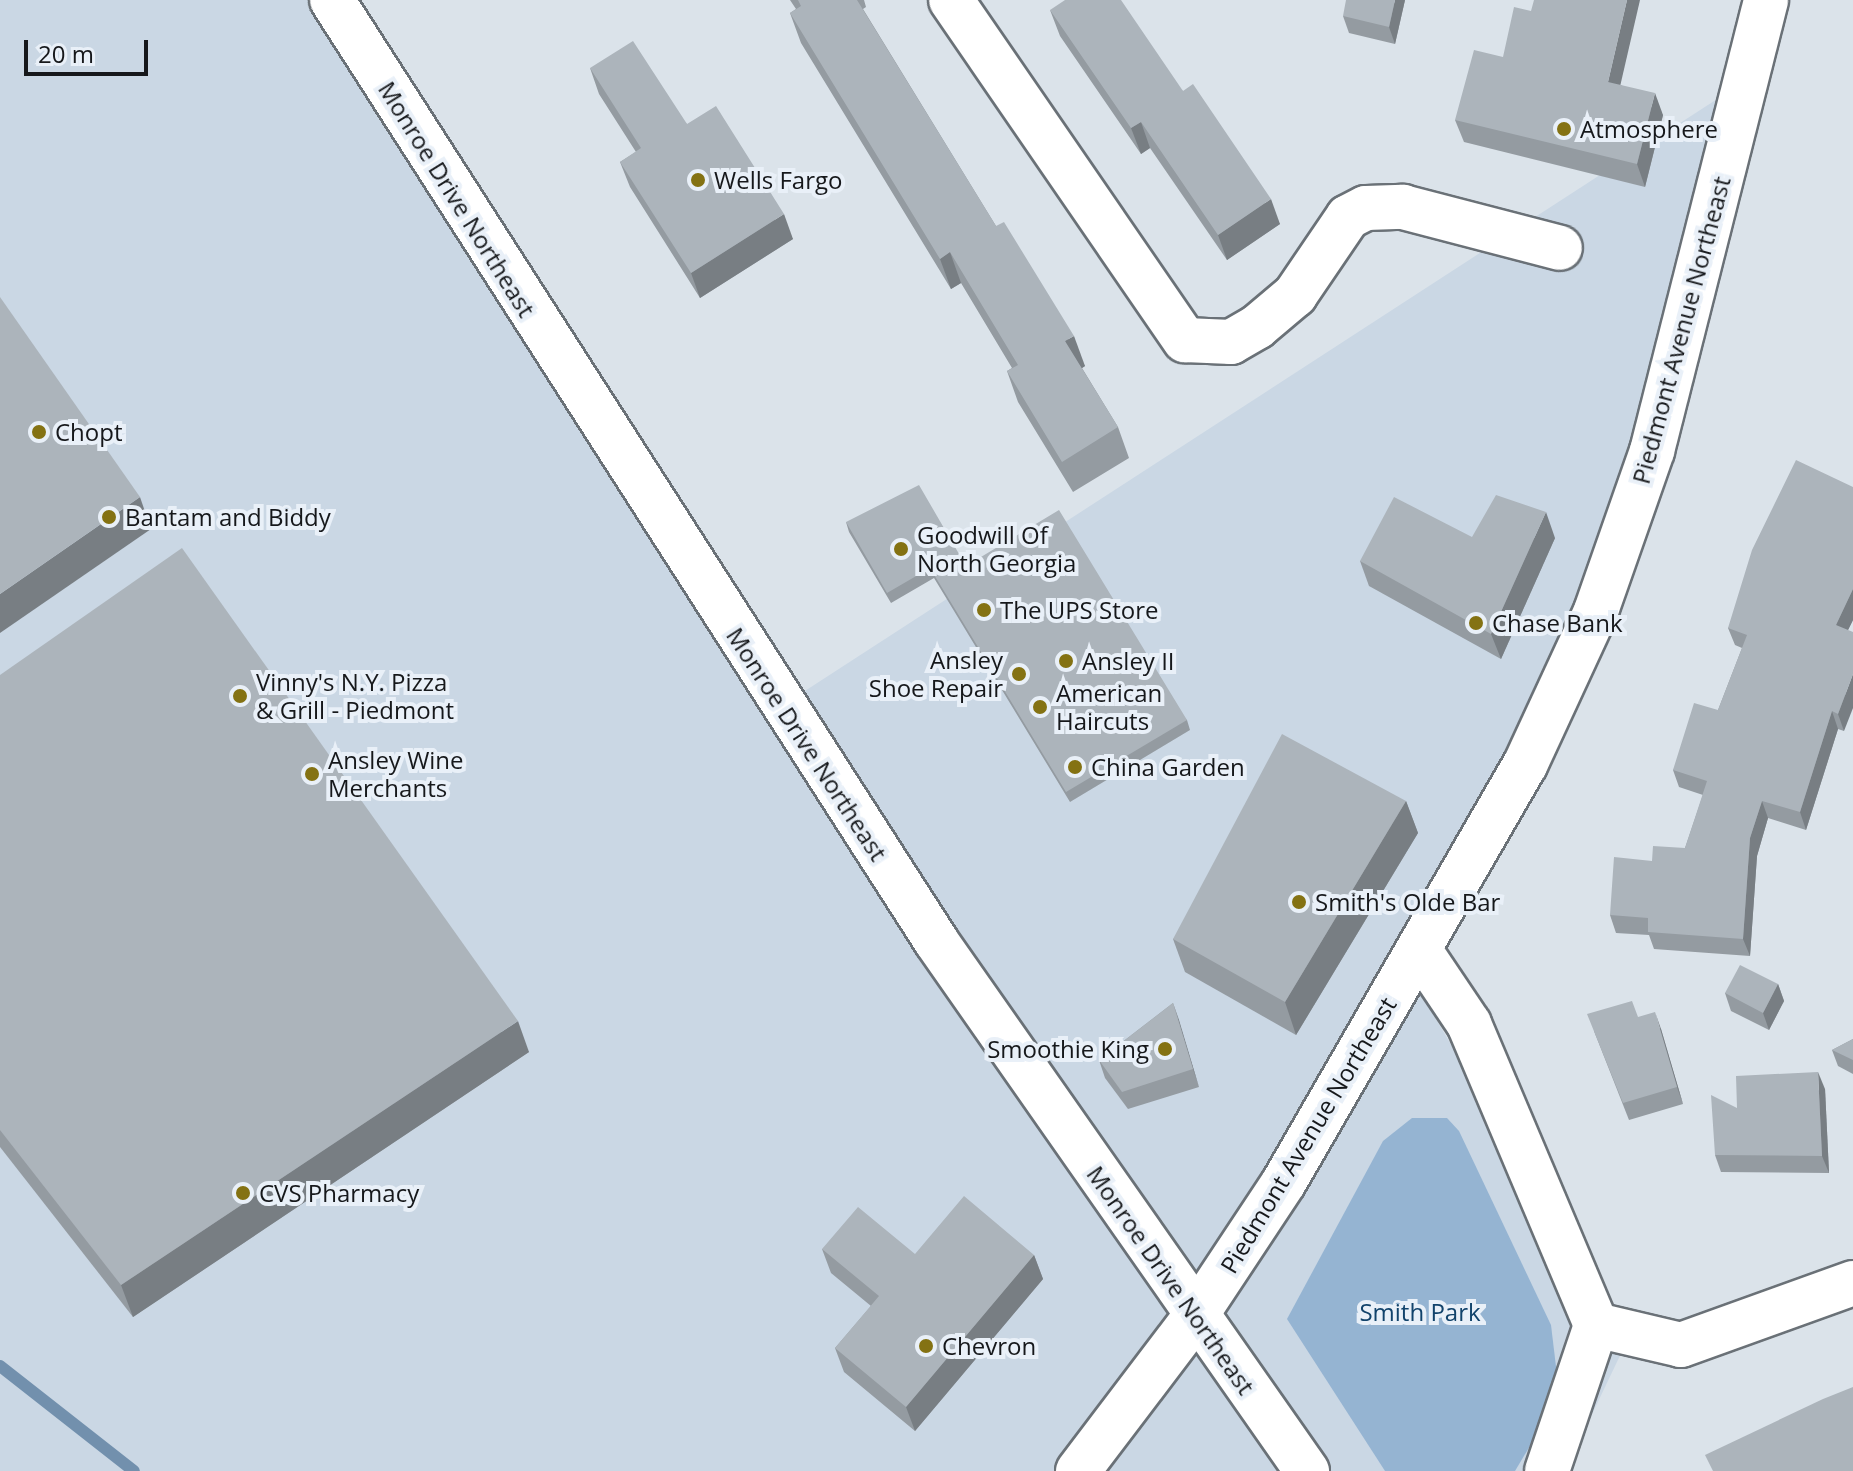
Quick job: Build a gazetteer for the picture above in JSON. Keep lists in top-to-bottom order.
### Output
{
  "streets": {
    "main road": ["Monroe Drive Northeast", "Piedmont Avenue Northeast"]
  },
  "crossings": [
    ["Monroe Drive Northeast", "Piedmont Avenue Northeast"]
  ],
  "parks": ["Smith Park"],
  "places": [
    "Atmosphere",
    "Wells Fargo",
    "Chopt",
    "Bantam and Biddy",
    "Goodwill Of North Georgia",
    "The UPS Store",
    "Chase Bank",
    "Ansley II",
    "Ansley Shoe Repair",
    "Vinny's N.Y. Pizza & Grill - Piedmont",
    "American Haircuts",
    "China Garden",
    "Ansley Wine Merchants",
    "Smith's Olde Bar",
    "Smoothie King",
    "CVS Pharmacy",
    "Chevron"
  ],
  "scale_bar": "20 m"
}
